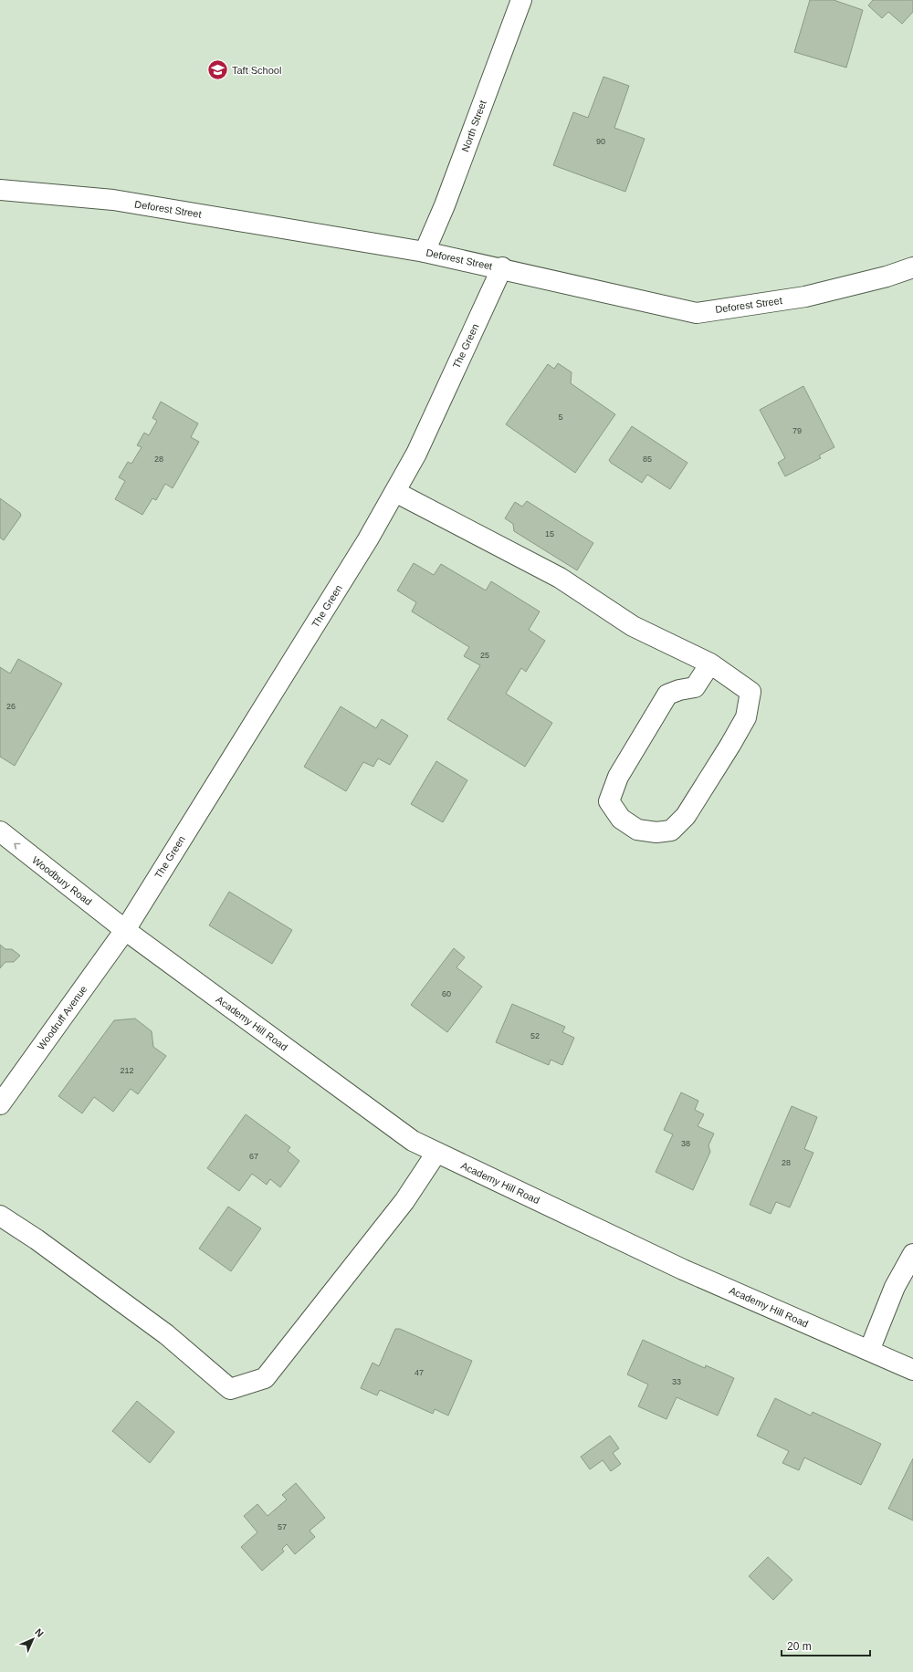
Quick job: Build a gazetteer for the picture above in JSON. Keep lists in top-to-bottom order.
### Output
{
  "streets": {
    "street": [
      "North Street",
      "Deforest Street",
      "The Green",
      "Woodbury Road",
      "Woodruff Avenue",
      "Academy Hill Road"
    ]
  },
  "crossings": [
    ["North Street", "Deforest Street"],
    ["Deforest Street", "The Green"],
    ["The Green", "Woodbury Road"],
    ["The Green", "Woodruff Avenue"],
    ["The Green", "Academy Hill Road"],
    ["Woodbury Road", "Woodruff Avenue"],
    ["Woodbury Road", "Academy Hill Road"],
    ["Woodruff Avenue", "Academy Hill Road"]
  ],
  "one_way": ["Woodbury Road"],
  "places": {
    "school or university": ["Taft School"]
  },
  "house_numbers": [
    "90",
    "5",
    "79",
    "28",
    "85",
    "15",
    "25",
    "26",
    "60",
    "52",
    "212",
    "38",
    "67",
    "28",
    "47",
    "33",
    "57"
  ],
  "scale_bar": "20 m",
  "north": "top right"
}
